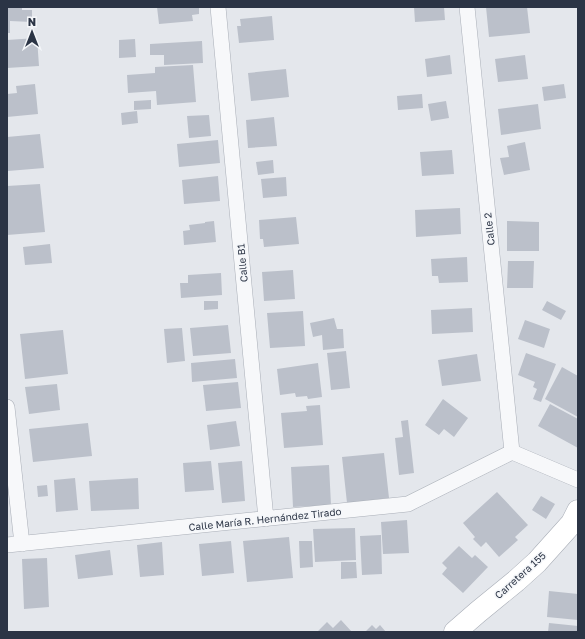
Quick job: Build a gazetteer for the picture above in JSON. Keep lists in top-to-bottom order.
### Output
{
  "streets": {
    "street": [
      "Calle 2",
      "Calle B1",
      "Calle María R. Hernández Tirado",
      "Carretera 155"
    ]
  },
  "crossings": [
    ["Calle 2", "Calle María R. Hernández Tirado"],
    ["Calle B1", "Calle María R. Hernández Tirado"]
  ],
  "north": "top"
}
